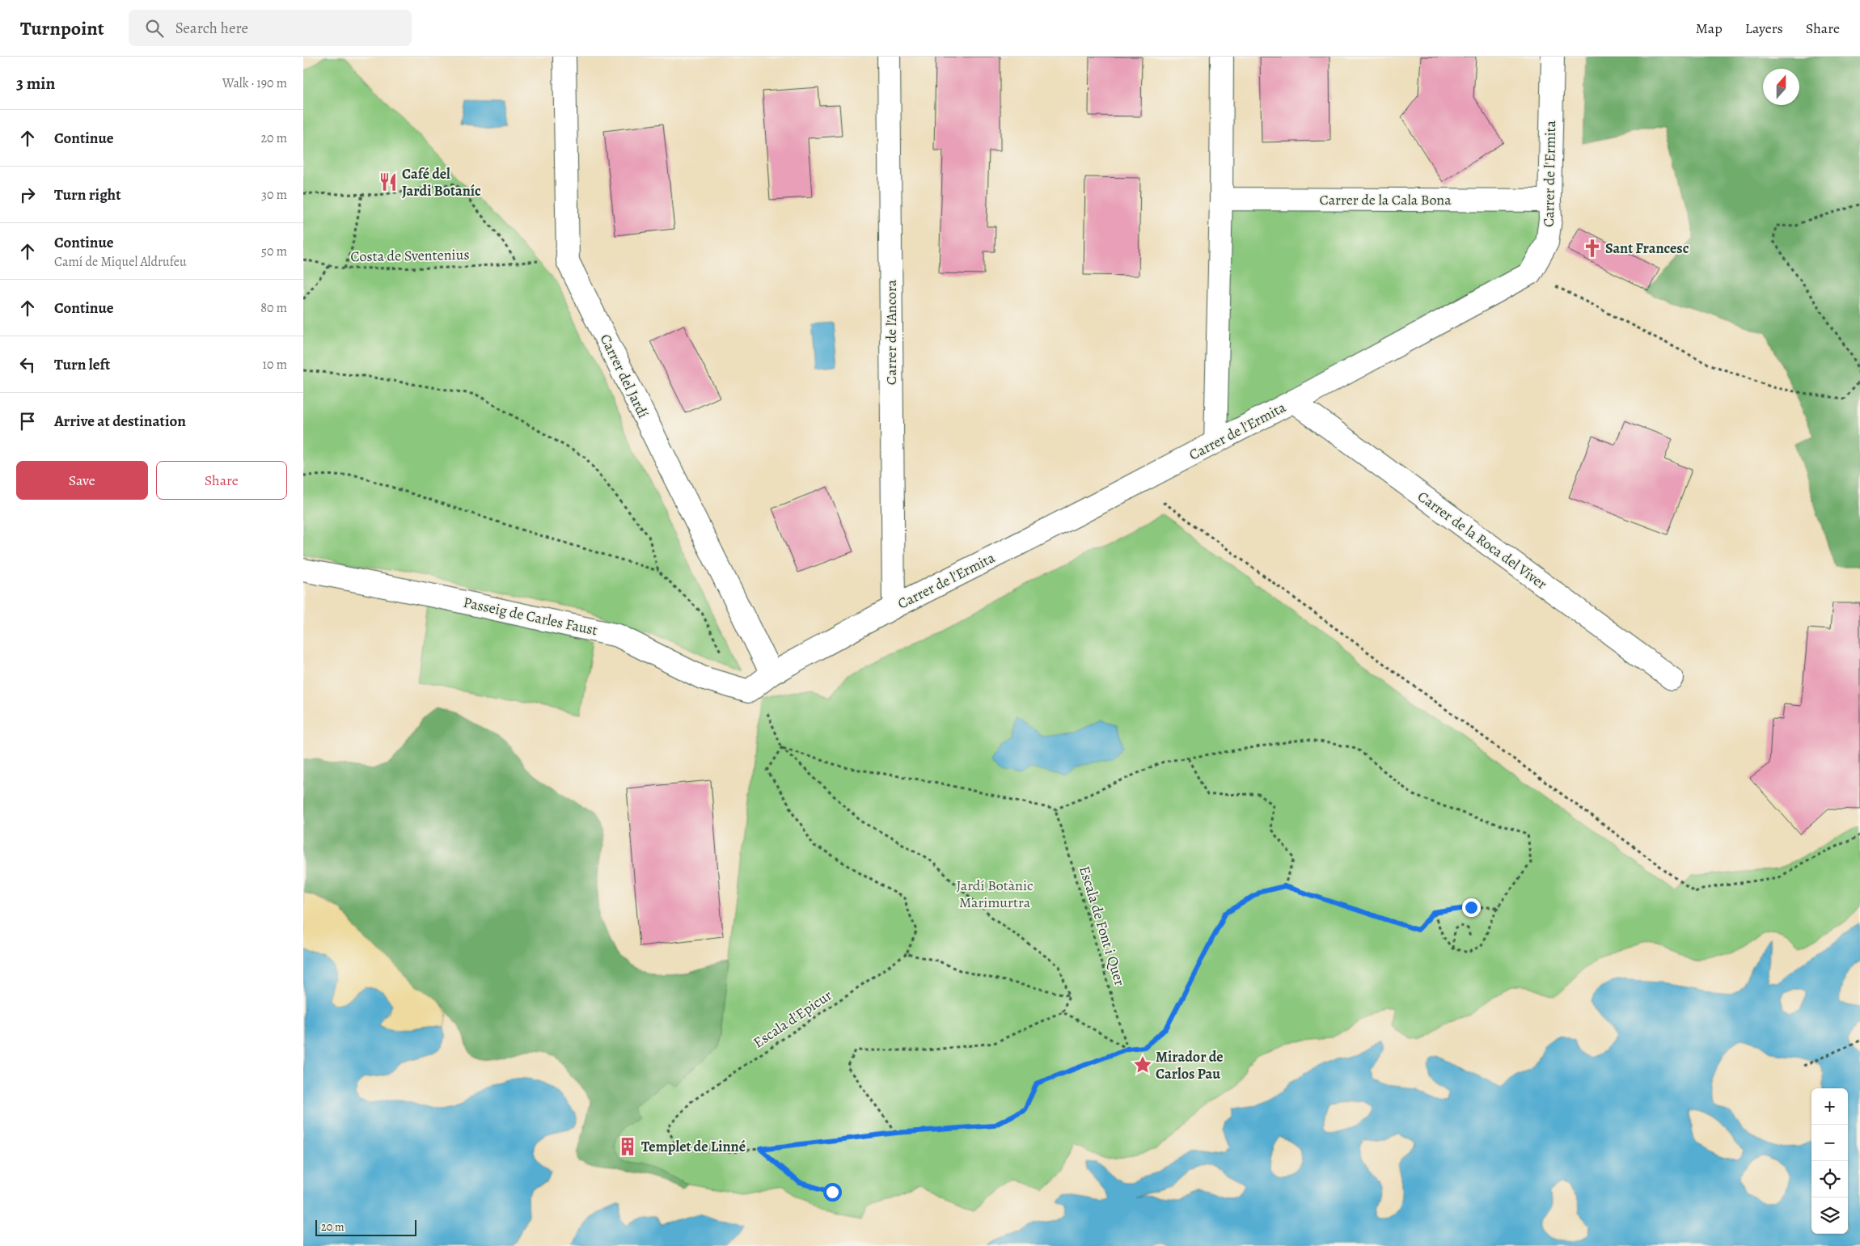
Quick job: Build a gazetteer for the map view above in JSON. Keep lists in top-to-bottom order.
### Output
{
  "streets": {
    "street": [
      "Carrer de l'Ermita",
      "Carrer de la Cala Bona",
      "Carrer de l'Ancora",
      "Carrer del Jardí",
      "Carrer de la Roca del Viver",
      "Passeig de Carles Faust"
    ],
    "path": ["Costa de Sventenius", "Escala de Font i Quer", "Escala d'Epicur"]
  },
  "crossings": [
    ["Carrer de l'Ermita", "Carrer de la Cala Bona"],
    ["Carrer de l'Ermita", "Carrer de l'Ancora"],
    ["Carrer de l'Ermita", "Carrer del Jardí"],
    ["Carrer de l'Ermita", "Carrer de la Roca del Viver"],
    ["Carrer de l'Ermita", "Passeig de Carles Faust"]
  ],
  "parks": ["Jardí Botànic Marimurtra"],
  "places": {
    "restaurant": ["Café del Jardi Botaníc"],
    "church": ["Sant Francesc"],
    "place": ["Mirador de Carlos Pau"],
    "building": ["Templet de Linné"]
  },
  "scale_bar": "20 m",
  "north": "top",
  "page": {
    "header": "Turnpoint",
    "search": "Search here",
    "nav": ["Map", "Layers", "Share"],
    "heading": ["3 min", "Walk · 190 m"],
    "list": [
      ["Continue", "20 m"],
      ["Turn right", "30 m"],
      ["Continue", "Camí de Miquel Aldrufeu", "50 m"],
      ["Continue", "80 m"],
      ["Turn left", "10 m"],
      "Arrive at destination"
    ],
    "buttons": ["Save", "Share"],
    "map_buttons": ["+", "−"],
    "scale": "20 m"
  }
}
